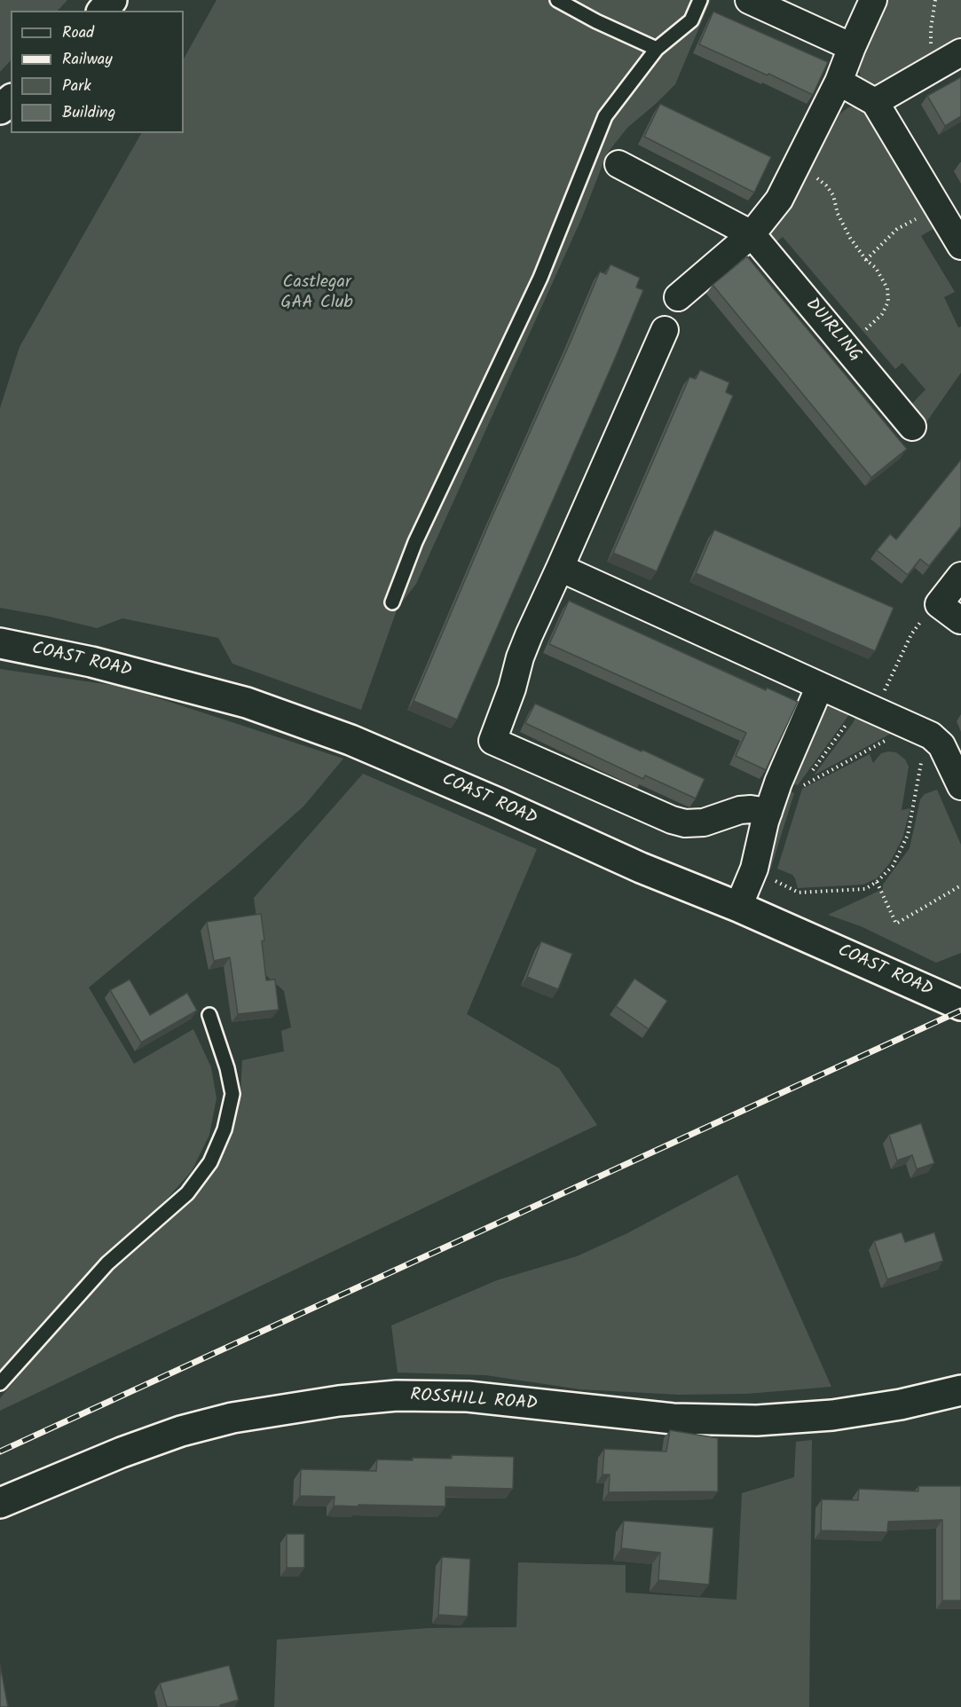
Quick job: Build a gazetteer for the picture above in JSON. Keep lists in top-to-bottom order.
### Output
{
  "streets": {
    "main road": ["COAST ROAD", "ROSSHILL ROAD"],
    "street": ["DUIRLING"]
  },
  "parks": ["Castlegar GAA Club"],
  "legend": [
    "Road",
    "Railway",
    "Park",
    "Building"
  ]
}
